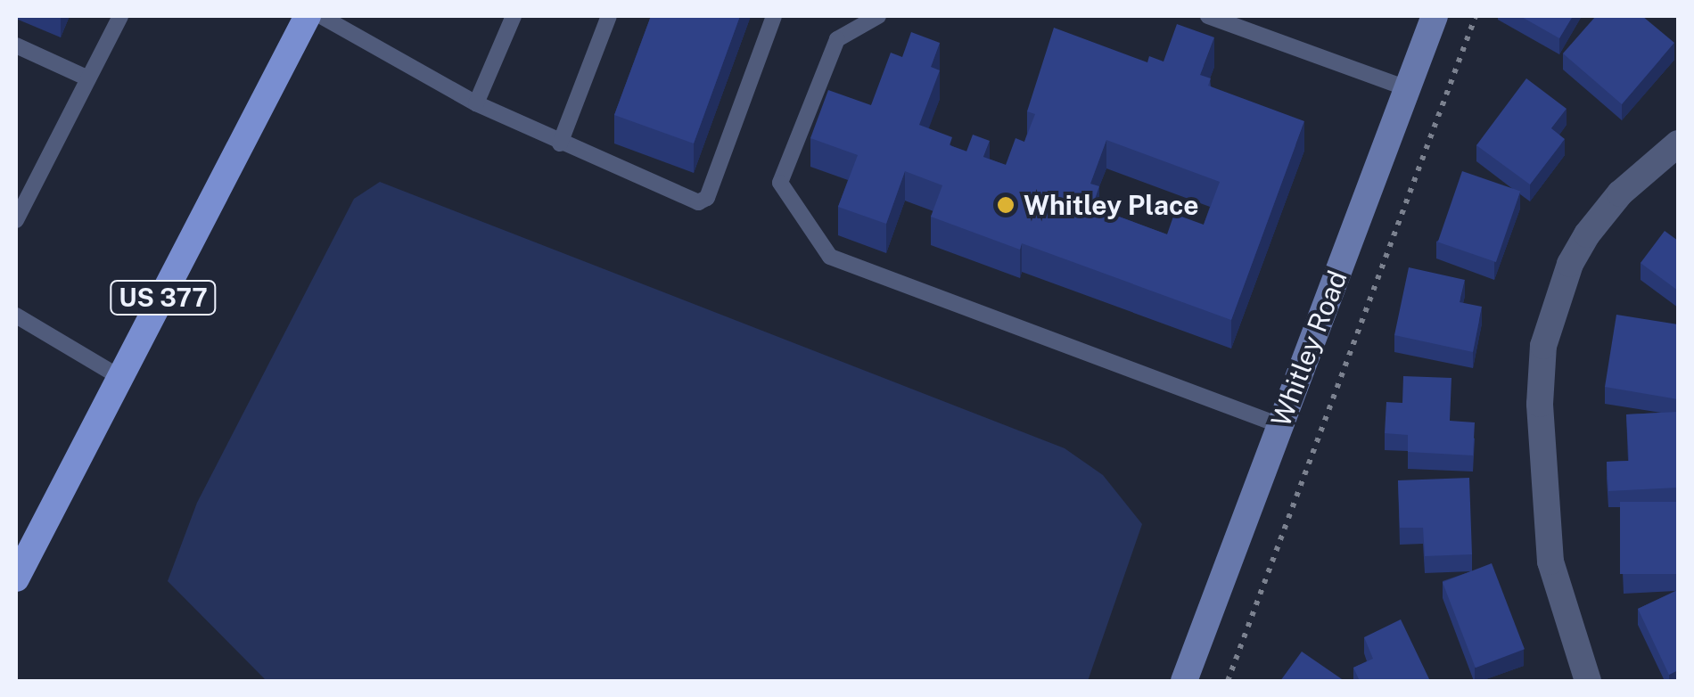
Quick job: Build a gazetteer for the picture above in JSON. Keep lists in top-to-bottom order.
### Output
{
  "streets": {
    "main road": ["US 377"],
    "street": ["Whitley Road"]
  },
  "places": ["Whitley Place"]
}
